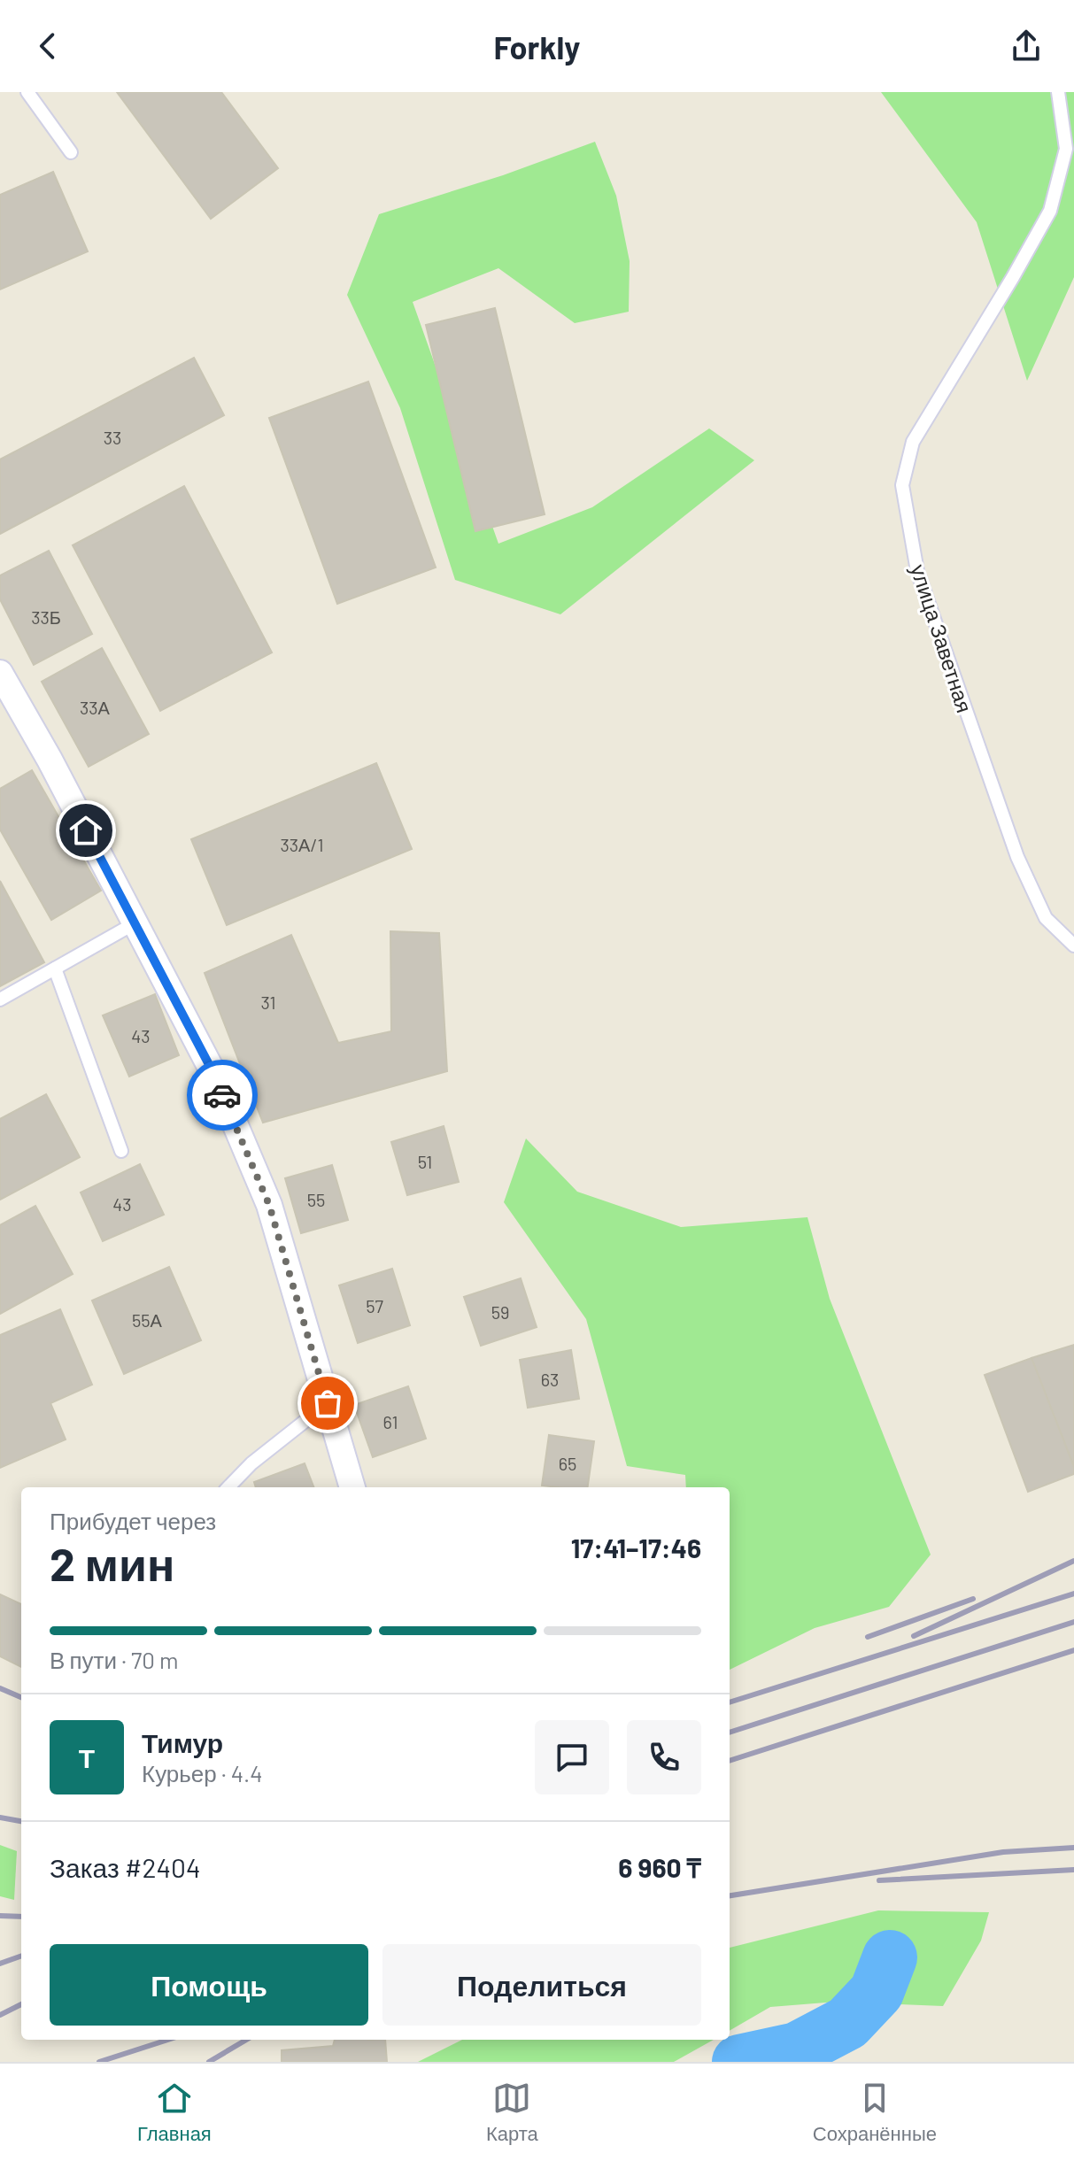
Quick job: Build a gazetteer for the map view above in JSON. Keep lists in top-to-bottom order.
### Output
{
  "streets": {
    "lane": ["улица Заветная"]
  },
  "house_numbers": [
    "33",
    "33Б",
    "33А",
    "33А/1",
    "31",
    "43",
    "51",
    "55",
    "43",
    "57",
    "59",
    "55А",
    "63",
    "61",
    "65"
  ],
  "page": {
    "header": "Forkly",
    "heading": ["2 мин", "Прибудет через", "17:41–17:46"],
    "panel": [
      "Тимур",
      "Курьер · 4.4",
      "Заказ #2404",
      "6 960 ₸"
    ],
    "bar": "В пути · 70 m",
    "round": "Т",
    "buttons": ["Помощь", "Поделиться"],
    "tabs": ["Главная", "Карта", "Сохранённые"]
  }
}
